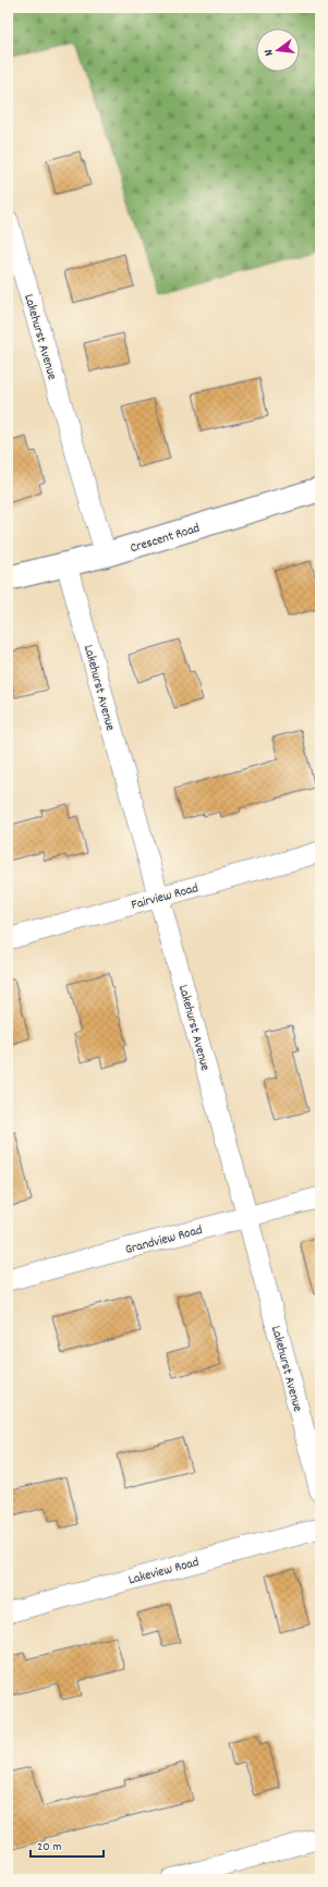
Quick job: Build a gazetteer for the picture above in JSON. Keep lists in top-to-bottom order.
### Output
{
  "streets": {
    "street": [
      "Lakehurst Avenue",
      "Crescent Road",
      "Fairview Road",
      "Grandview Road",
      "Lakeview Road"
    ]
  },
  "crossings": [
    ["Lakehurst Avenue", "Crescent Road"],
    ["Lakehurst Avenue", "Fairview Road"],
    ["Lakehurst Avenue", "Grandview Road"]
  ],
  "scale_bar": "20 m",
  "north": "left"
}
